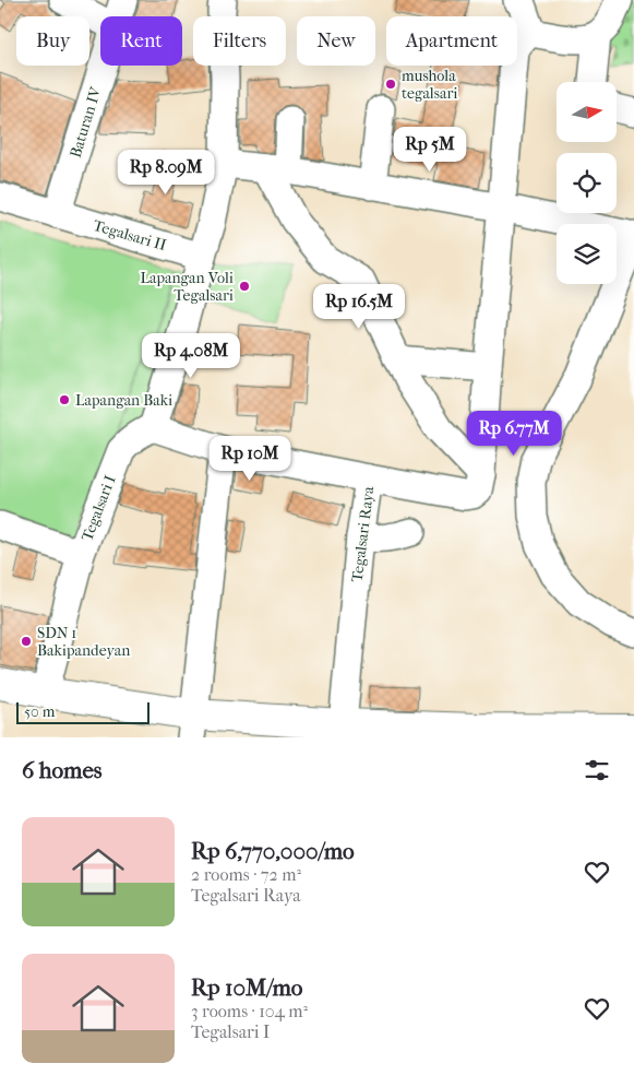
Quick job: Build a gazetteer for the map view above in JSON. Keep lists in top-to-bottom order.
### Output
{
  "streets": {
    "street": [
      "Baturan IV",
      "Tegalsari II",
      "Tegalsari I",
      "Tegalsari Raya"
    ]
  },
  "crossings": [
    ["Baturan IV", "Tegalsari II"]
  ],
  "places": [
    "mushola tegalsari",
    "Lapangan Voli Tegalsari",
    "Lapangan Baki",
    "SDN 1 Bakipandeyan"
  ],
  "scale_bar": "50 m",
  "north": "right",
  "page": {
    "chip": [
      "Buy",
      "Rent",
      "Filters",
      "New",
      "Apartment"
    ],
    "price": [
      "Rp 5M",
      "Rp 8.09M",
      "Rp 16.5M",
      "Rp 4.08M",
      "Rp 6.77M",
      "Rp 10M"
    ],
    "scale": "50 m",
    "heading": "6 homes",
    "list": [
      {
        "name": "Rp 6,770,000/mo",
        "note": "2 rooms · 72 m² · Tegalsari Raya"
      },
      {
        "name": "Rp 10M/mo",
        "note": "3 rooms · 104 m² · Tegalsari I"
      }
    ]
  }
}
